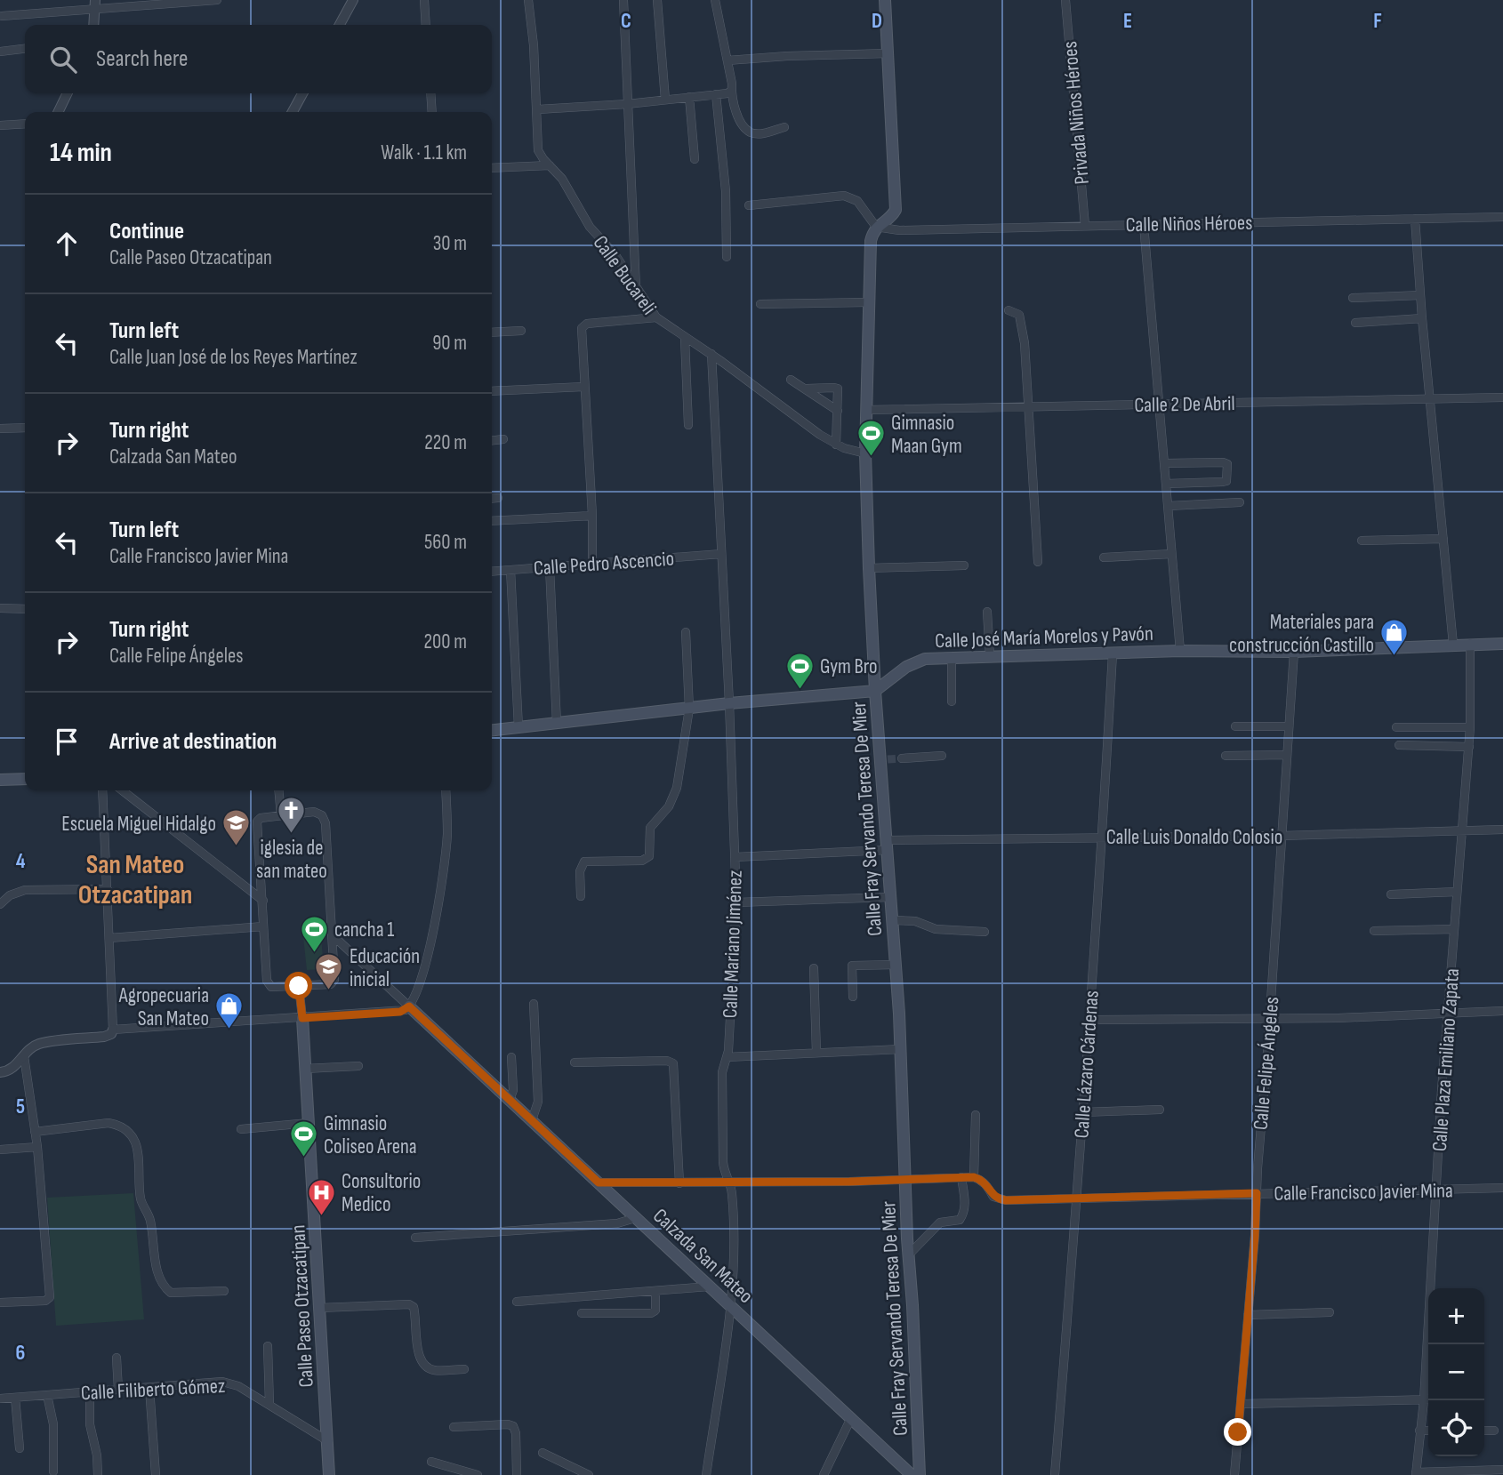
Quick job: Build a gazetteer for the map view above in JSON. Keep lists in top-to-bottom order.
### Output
{
  "streets": {
    "main road": [
      "Calle José María Morelos y Pavón",
      "Calle Fray Servando Teresa De Mier",
      "Calzada San Mateo",
      "Calle Paseo Otzacatipan"
    ],
    "street": [
      "Privada Niños Héroes",
      "Calle Niños Héroes",
      "Calle Bucareli",
      "Calle 2 De Abril",
      "Calle Pedro Ascencio",
      "Calle Luis Donaldo Colosio",
      "Calle Mariano Jiménez",
      "Calle Plaza Emiliano Zapata",
      "Calle Felipe Ángeles",
      "Calle Lázaro Cárdenas",
      "Calle Francisco Javier Mina",
      "Calle Filiberto Gómez"
    ]
  },
  "crossings": [
    ["Privada Niños Héroes", "Calle Niños Héroes"],
    ["Calle Niños Héroes", "Calle Fray Servando Teresa De Mier"],
    ["Calle Bucareli", "Calle Fray Servando Teresa De Mier"],
    ["Calle Bucareli", "Calle Mariano Jiménez"],
    ["Calle 2 De Abril", "Calle Fray Servando Teresa De Mier"],
    ["Calle Pedro Ascencio", "Calle Mariano Jiménez"],
    ["Calle José María Morelos y Pavón", "Calle Fray Servando Teresa De Mier"],
    ["Calle José María Morelos y Pavón", "Calle Plaza Emiliano Zapata"],
    ["Calle José María Morelos y Pavón", "Calle Felipe Ángeles"],
    ["Calle José María Morelos y Pavón", "Calle Lázaro Cárdenas"],
    ["Calle Fray Servando Teresa De Mier", "Calle Luis Donaldo Colosio"],
    ["Calle Luis Donaldo Colosio", "Calle Mariano Jiménez"],
    ["Calle Luis Donaldo Colosio", "Calle Plaza Emiliano Zapata"],
    ["Calle Luis Donaldo Colosio", "Calle Felipe Ángeles"],
    ["Calle Luis Donaldo Colosio", "Calle Lázaro Cárdenas"],
    ["Calle Mariano Jiménez", "Calzada San Mateo"],
    ["Calle Plaza Emiliano Zapata", "Calle Francisco Javier Mina"],
    ["Calle Felipe Ángeles", "Calle Francisco Javier Mina"],
    ["Calle Lázaro Cárdenas", "Calle Francisco Javier Mina"],
    ["Calle Paseo Otzacatipan", "Calle Filiberto Gómez"]
  ],
  "districts": ["San Mateo Otzacatipan"],
  "places": {
    "sports": [
      "Gimnasio Maan Gym",
      "Gym Bro",
      "cancha 1",
      "Gimnasio Coliseo Arena"
    ],
    "shop": ["Materiales para construcción Castillo", "Agropecuaria San Mateo"],
    "church": ["iglesia de san mateo"],
    "school or university": ["Escuela Miguel Hidalgo", "Educación inicial"],
    "hospital": ["Consultorio Medico"]
  },
  "page": {
    "search": "Search here",
    "heading": ["14 min", "Walk · 1.1 km"],
    "list": [
      ["Continue", "Calle Paseo Otzacatipan", "30 m"],
      ["Turn left", "Calle Juan José de los Reyes Martínez", "90 m"],
      ["Turn right", "Calzada San Mateo", "220 m"],
      ["Turn left", "Calle Francisco Javier Mina", "560 m"],
      ["Turn right", "Calle Felipe Ángeles", "200 m"],
      "Arrive at destination"
    ],
    "map_buttons": ["+", "−"]
  },
  "grid": {
    "columns": [
      "C",
      "D",
      "E",
      "F"
    ],
    "rows": ["4", "5", "6"]
  }
}
